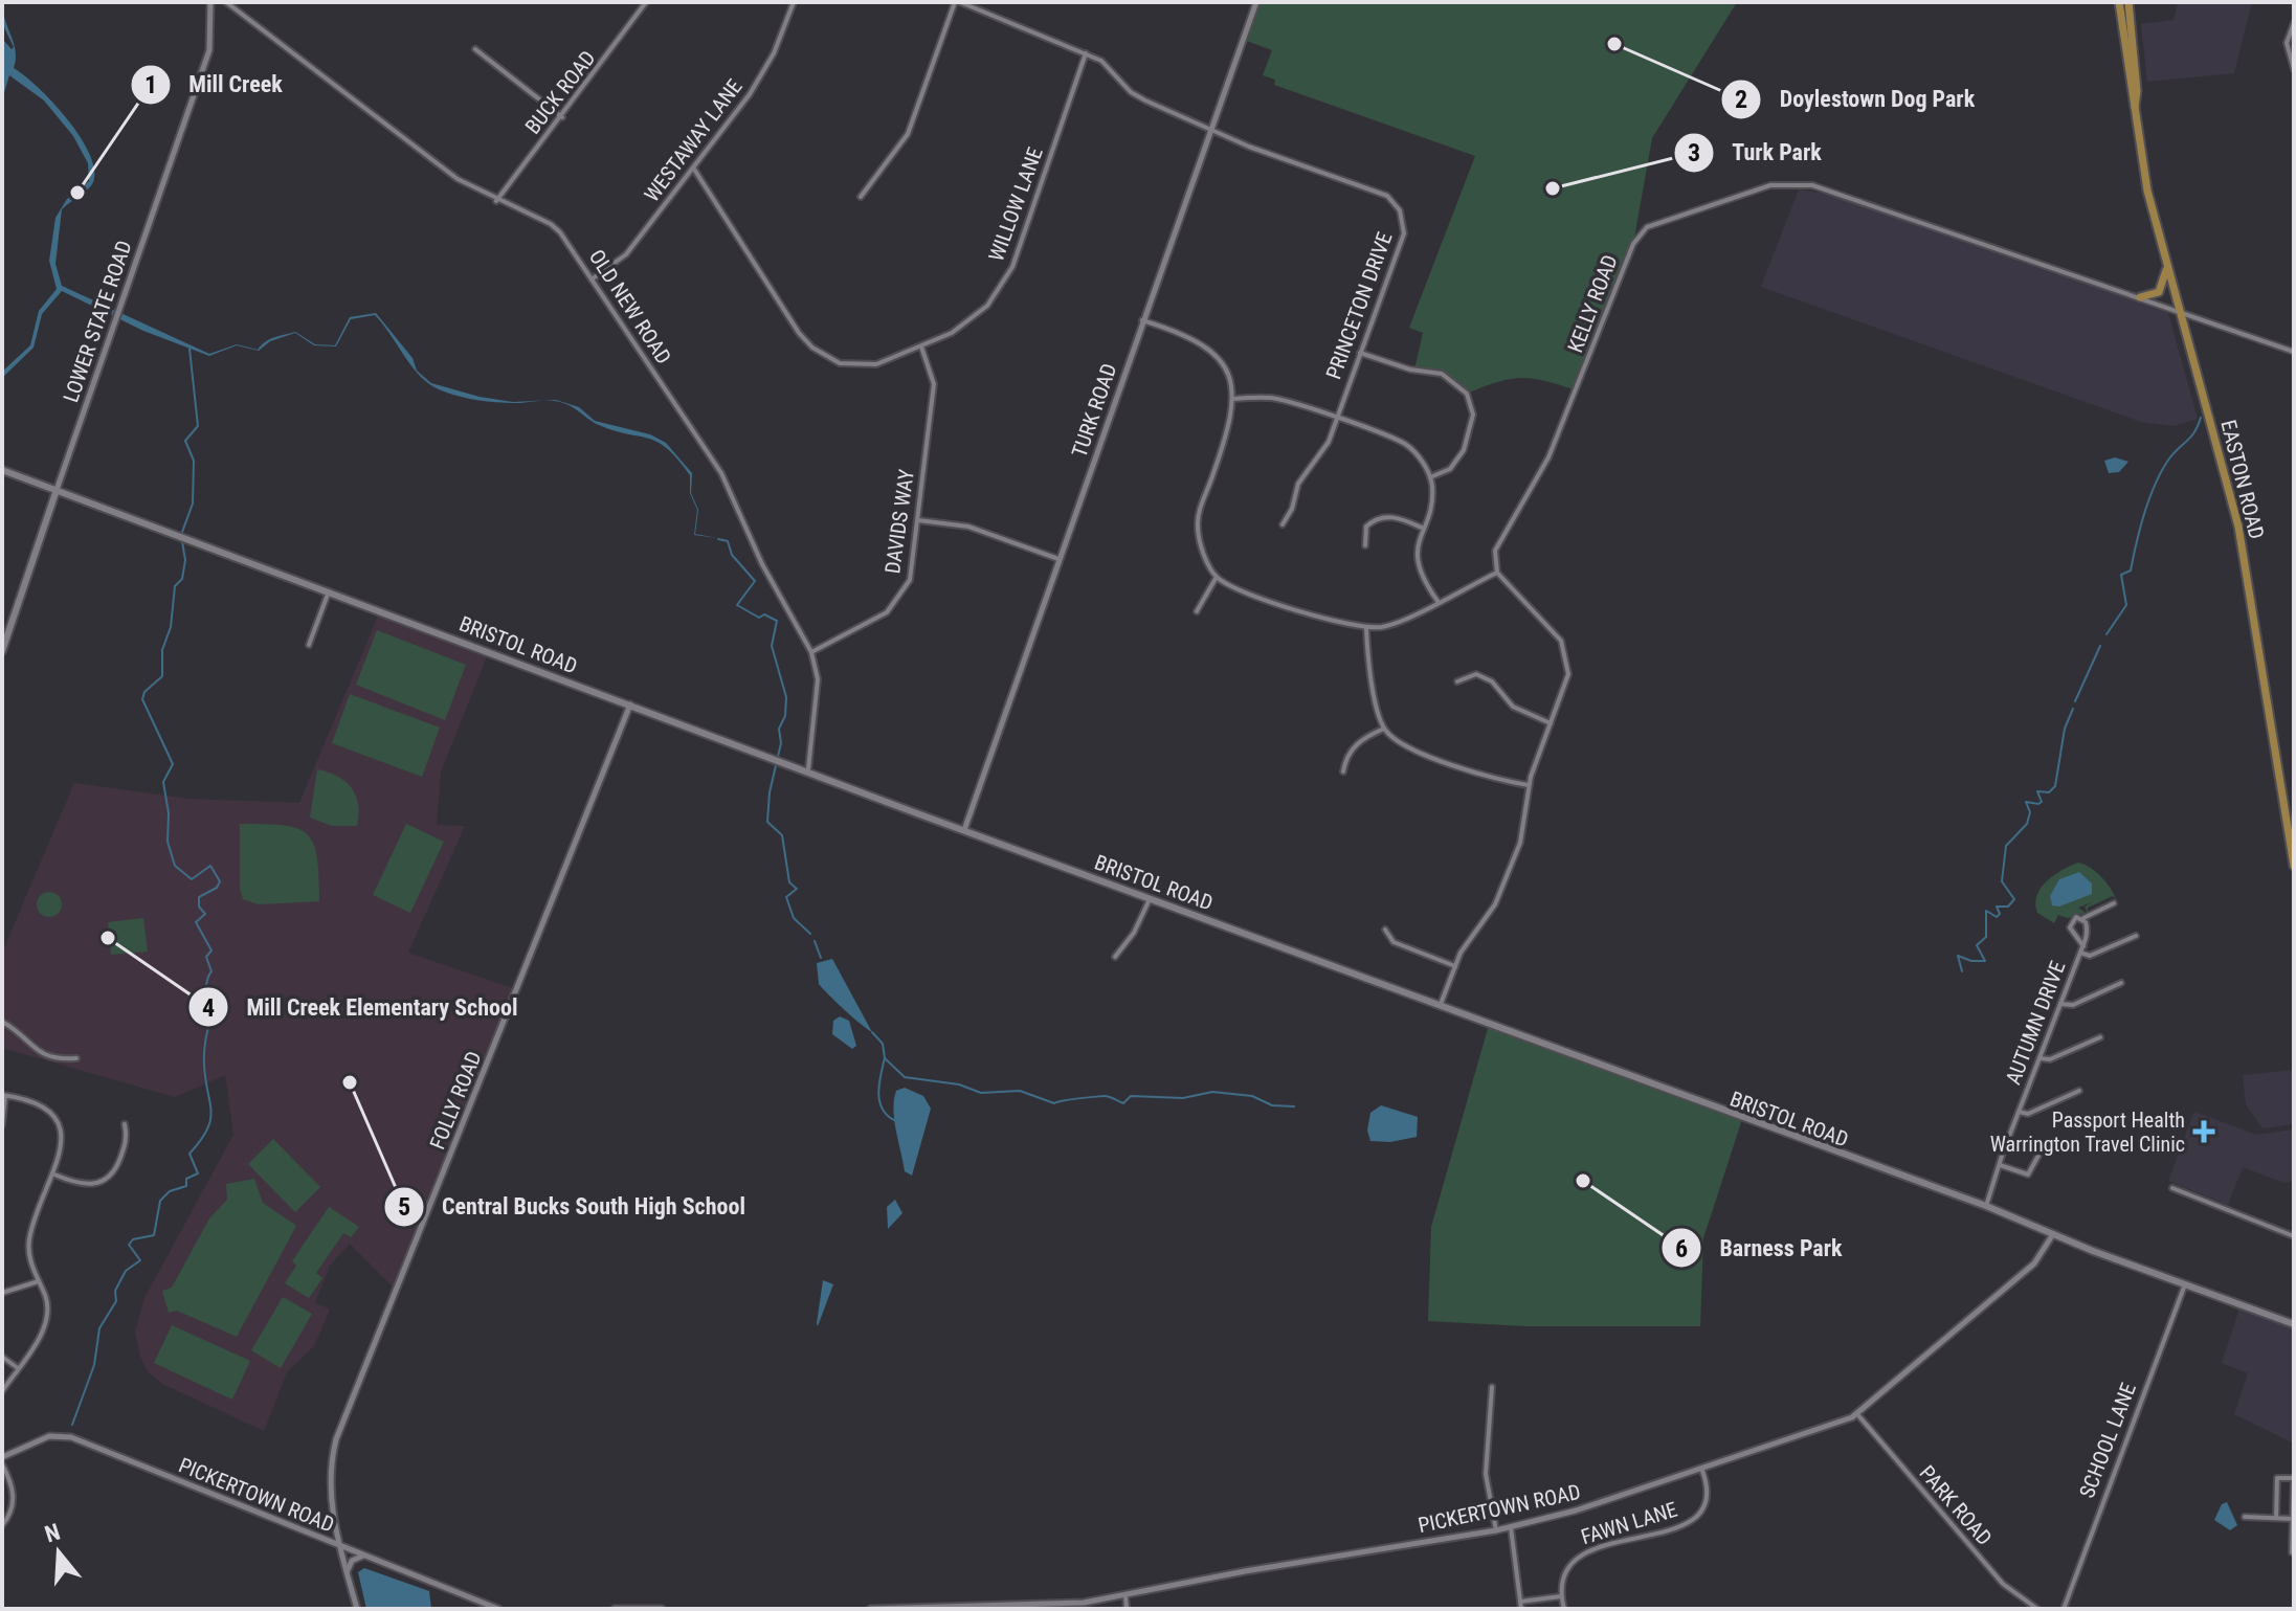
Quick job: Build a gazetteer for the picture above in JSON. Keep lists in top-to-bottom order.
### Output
{
  "streets": {
    "highway": ["EASTON ROAD"],
    "main road": ["LOWER STATE ROAD", "BRISTOL ROAD"],
    "street": [
      "BUCK ROAD",
      "WESTAWAY LANE",
      "WILLOW LANE",
      "KELLY ROAD",
      "PRINCETON DRIVE",
      "OLD NEW ROAD",
      "TURK ROAD",
      "DAVIDS WAY",
      "AUTUMN DRIVE",
      "FOLLY ROAD",
      "SCHOOL LANE",
      "PICKERTOWN ROAD",
      "PARK ROAD",
      "FAWN LANE"
    ]
  },
  "crossings": [
    ["BUCK ROAD", "OLD NEW ROAD"],
    ["WESTAWAY LANE", "WILLOW LANE"],
    ["WESTAWAY LANE", "OLD NEW ROAD"],
    ["WILLOW LANE", "DAVIDS WAY"],
    ["KELLY ROAD", "EASTON ROAD"],
    ["PRINCETON DRIVE", "TURK ROAD"],
    ["OLD NEW ROAD", "DAVIDS WAY"],
    ["OLD NEW ROAD", "BRISTOL ROAD"],
    ["LOWER STATE ROAD", "BRISTOL ROAD"],
    ["TURK ROAD", "BRISTOL ROAD"],
    ["BRISTOL ROAD", "AUTUMN DRIVE"],
    ["BRISTOL ROAD", "FOLLY ROAD"],
    ["BRISTOL ROAD", "SCHOOL LANE"],
    ["BRISTOL ROAD", "PICKERTOWN ROAD"],
    ["FOLLY ROAD", "PICKERTOWN ROAD"],
    ["PICKERTOWN ROAD", "PARK ROAD"],
    ["PICKERTOWN ROAD", "FAWN LANE"]
  ],
  "places": {
    "other": [
      "Doylestown Dog Park",
      "Turk Park",
      "Mill Creek",
      "Mill Creek Elementary School",
      "Central Bucks South High School",
      "Barness Park"
    ],
    "health": ["Passport Health Warrington Travel Clinic"]
  },
  "north": "top"
}
